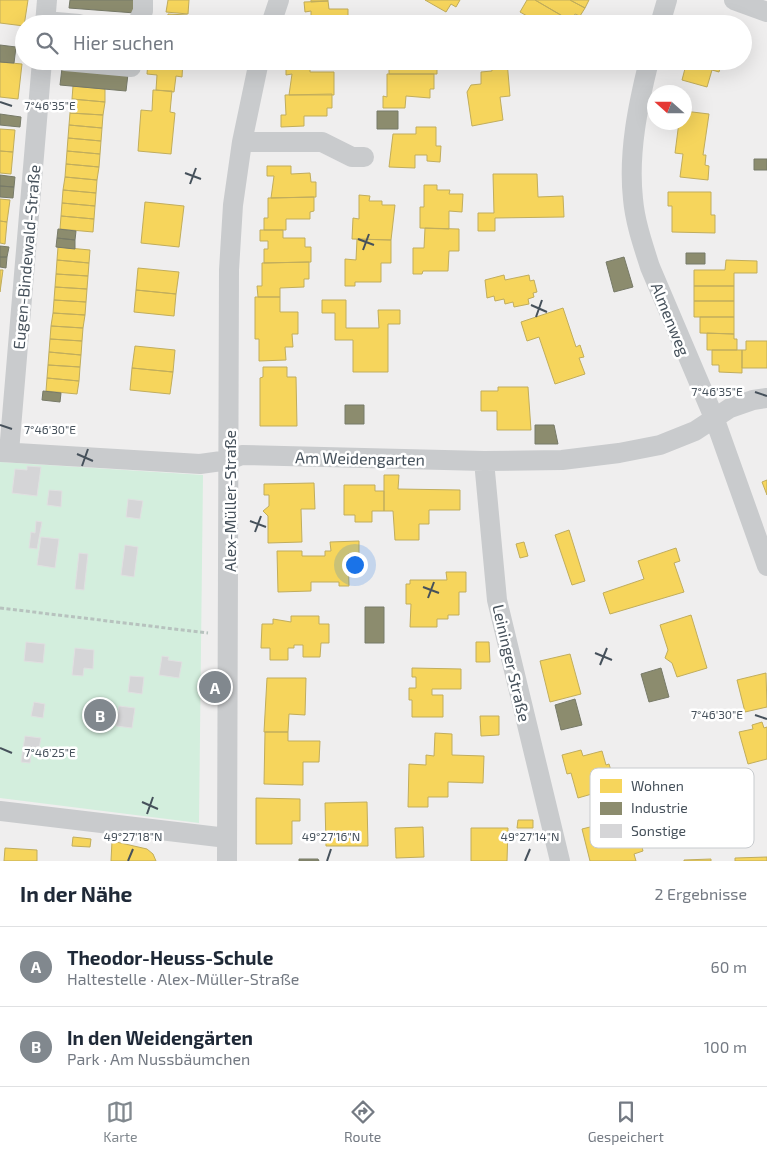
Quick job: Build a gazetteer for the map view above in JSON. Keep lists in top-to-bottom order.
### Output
{
  "streets": {
    "street": [
      "Eugen-Bindewald-Straße",
      "Almenweg",
      "Am Weidengarten",
      "Alex-Müller-Straße",
      "Leininger Straße"
    ]
  },
  "crossings": [
    ["Eugen-Bindewald-Straße", "Am Weidengarten"],
    ["Almenweg", "Am Weidengarten"],
    ["Am Weidengarten", "Alex-Müller-Straße"],
    ["Am Weidengarten", "Leininger Straße"]
  ],
  "legend": ["Wohnen", "Industrie", "Sonstige"],
  "north": "left",
  "page": {
    "search": "Hier suchen",
    "pins": ["A", "B"],
    "heading": ["In der Nähe", "2 Ergebnisse"],
    "list": [
      {
        "mark": "A",
        "name": "Theodor-Heuss-Schule",
        "note": "Haltestelle · Alex-Müller-Straße",
        "value": "60 m"
      },
      {
        "mark": "B",
        "name": "In den Weidengärten",
        "note": "Park · Am Nussbäumchen",
        "value": "100 m"
      }
    ],
    "nav": ["Karte", "Route", "Gespeichert"]
  },
  "coordinates": [
    "7°46'35\"E",
    "7°46'30\"E",
    "7°46'25\"E",
    "49°27'18\"N",
    "49°27'16\"N",
    "49°27'14\"N"
  ]
}
